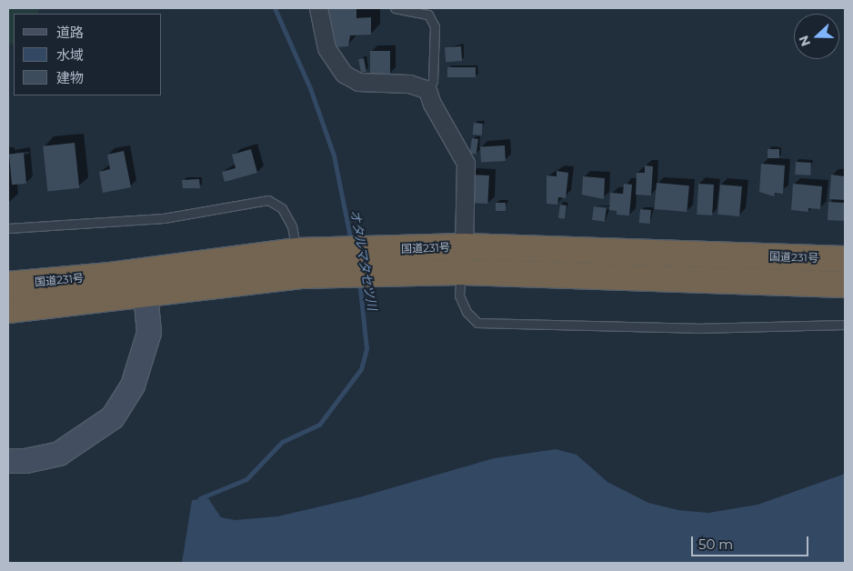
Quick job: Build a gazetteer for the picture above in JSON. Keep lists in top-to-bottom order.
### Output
{
  "streets": {
    "highway": ["国道231号"]
  },
  "water": ["オタルマタセツ川"],
  "legend": ["道路", "水域", "建物"],
  "scale_bar": "50 m",
  "north": "left"
}
